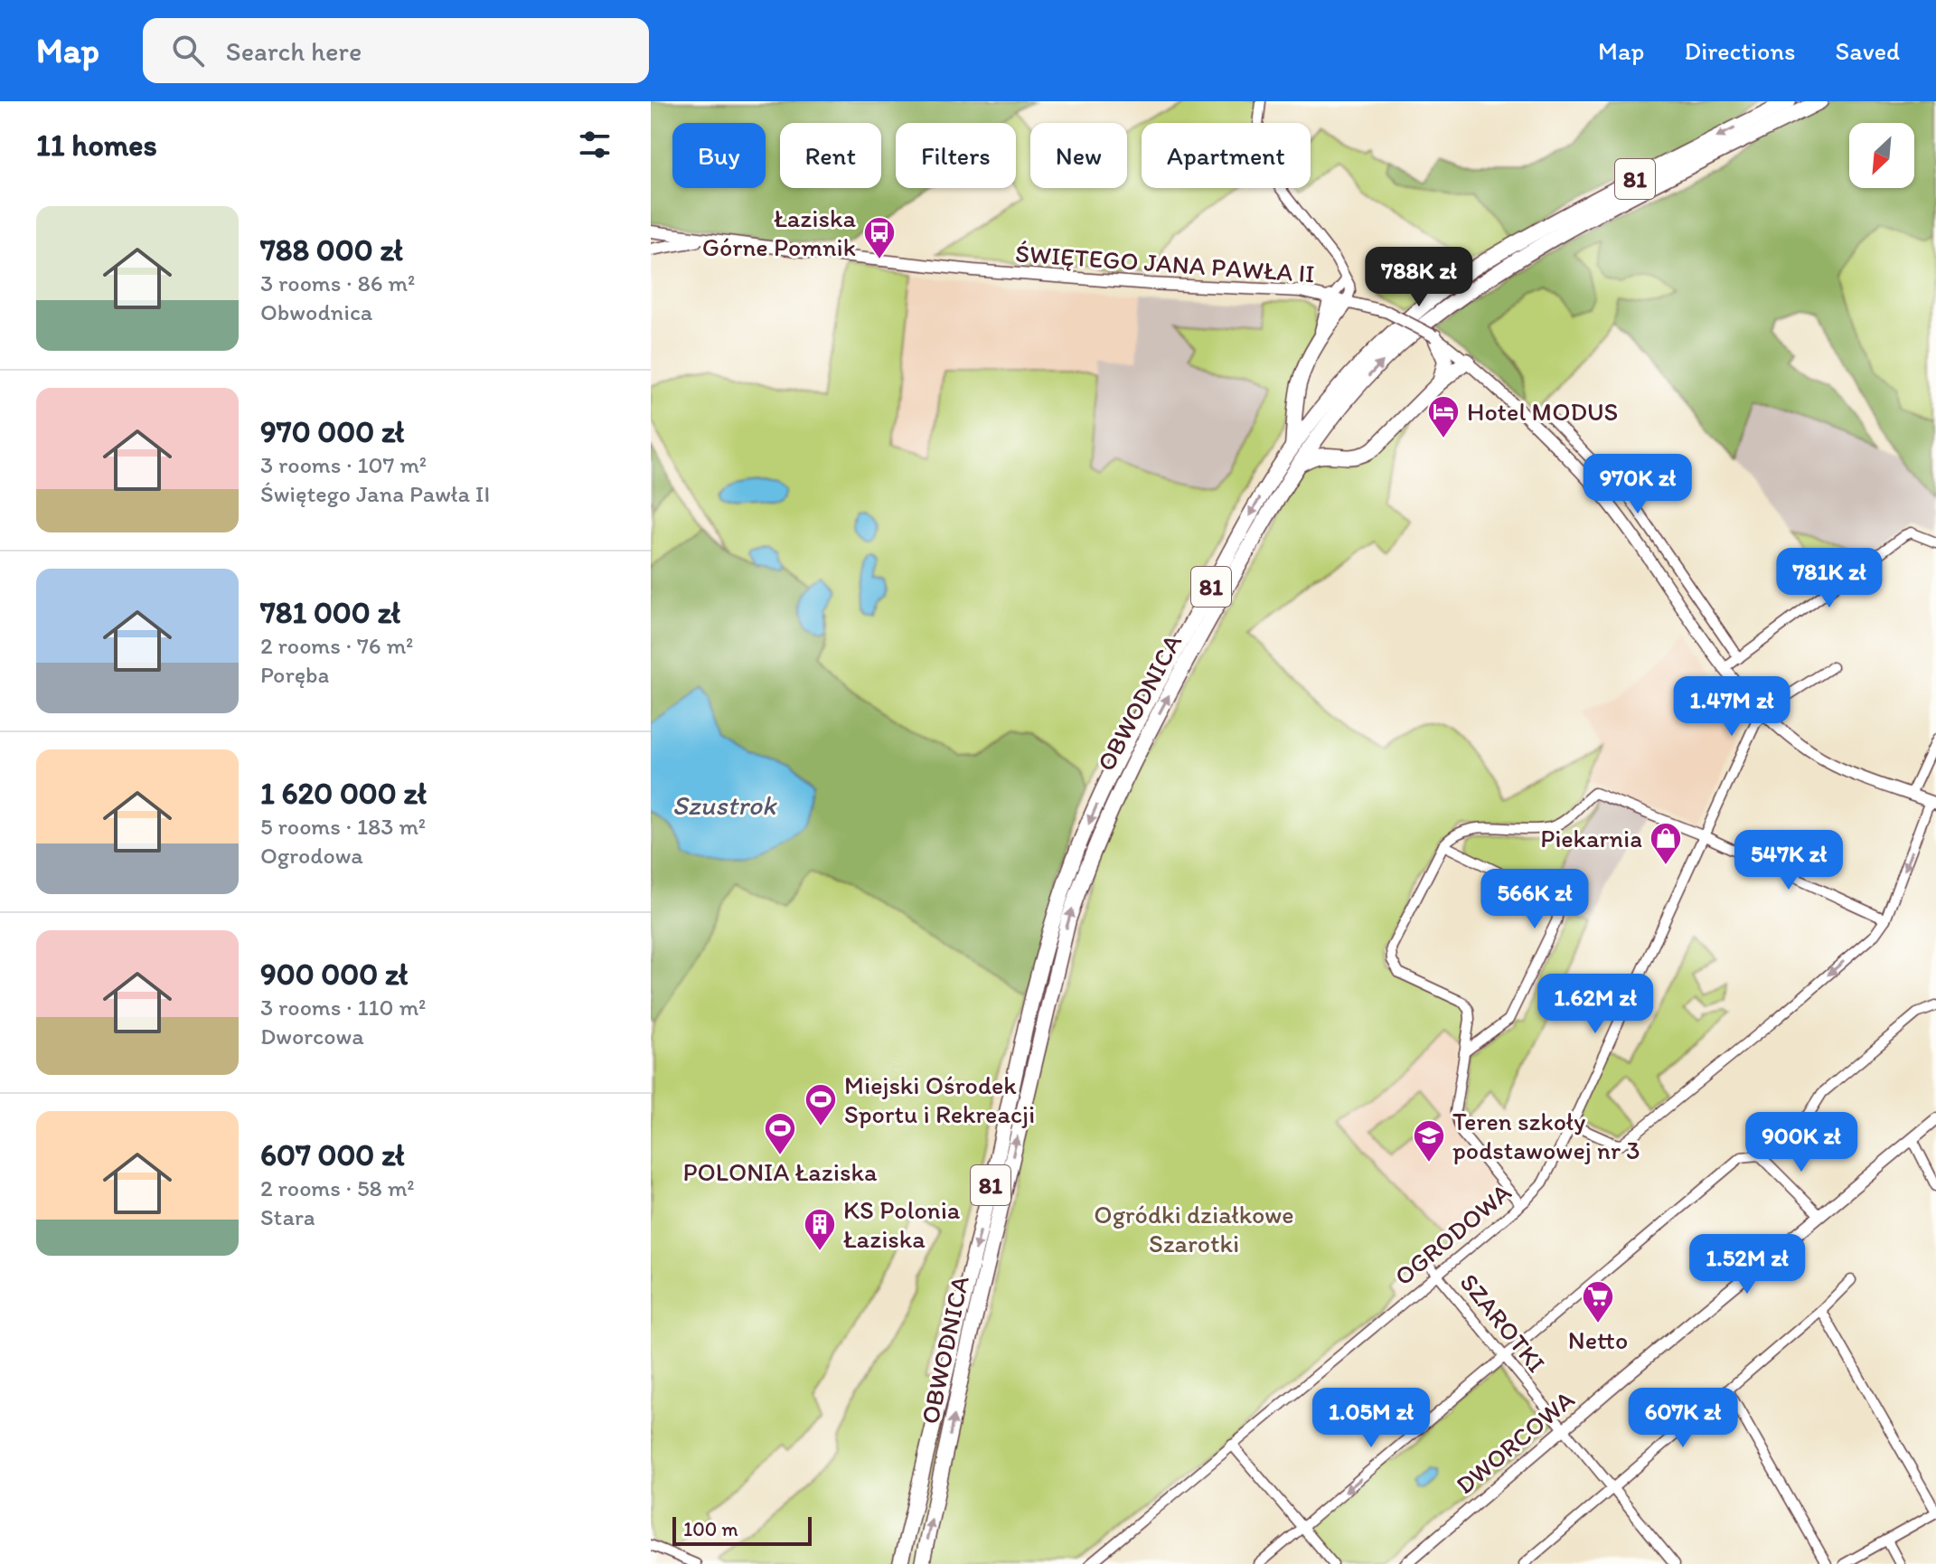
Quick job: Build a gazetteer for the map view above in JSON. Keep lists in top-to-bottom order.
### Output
{
  "streets": {
    "main road": ["81", "OBWODNICA"],
    "street": [
      "ŚWIĘTEGO JANA PAWŁA II",
      "OGRODOWA",
      "SZAROTKI",
      "DWORCOWA"
    ]
  },
  "crossings": [
    ["ŚWIĘTEGO JANA PAWŁA II", "OGRODOWA"],
    ["OGRODOWA", "SZAROTKI"],
    ["SZAROTKI", "DWORCOWA"]
  ],
  "water": ["Szustrok"],
  "parks": ["Ogródki działkowe Szarotki"],
  "places": {
    "bus stop": ["Łaziska Górne Pomnik"],
    "hotel": ["Hotel MODUS"],
    "shop": ["Piekarnia"],
    "sports": ["Miejski Ośrodek Sportu i Rekreacji", "POLONIA Łaziska"],
    "school or university": ["Teren szkoły podstawowej nr 3"],
    "building": ["KS Polonia Łaziska"],
    "supermarket": ["Netto"]
  },
  "scale_bar": "100 m",
  "north": "bottom left",
  "page": {
    "header": "Map",
    "search": "Search here",
    "nav": ["Map", "Directions", "Saved"],
    "heading": "11 homes",
    "chip": [
      "Buy",
      "Rent",
      "Filters",
      "New",
      "Apartment"
    ],
    "list": [
      {
        "name": "788 000 zł",
        "note": "3 rooms · 86 m² · Obwodnica"
      },
      {
        "name": "970 000 zł",
        "note": "3 rooms · 107 m² · Świętego Jana Pawła II"
      },
      {
        "name": "781 000 zł",
        "note": "2 rooms · 76 m² · Poręba"
      },
      {
        "name": "1 620 000 zł",
        "note": "5 rooms · 183 m² · Ogrodowa"
      },
      {
        "name": "900 000 zł",
        "note": "3 rooms · 110 m² · Dworcowa"
      },
      {
        "name": "607 000 zł",
        "note": "2 rooms · 58 m² · Stara"
      }
    ],
    "price": [
      "788K zł",
      "970K zł",
      "781K zł",
      "1.47M zł",
      "547K zł",
      "566K zł",
      "1.62M zł",
      "900K zł",
      "1.52M zł",
      "1.05M zł",
      "607K zł"
    ],
    "scale": "100 m"
  }
}
